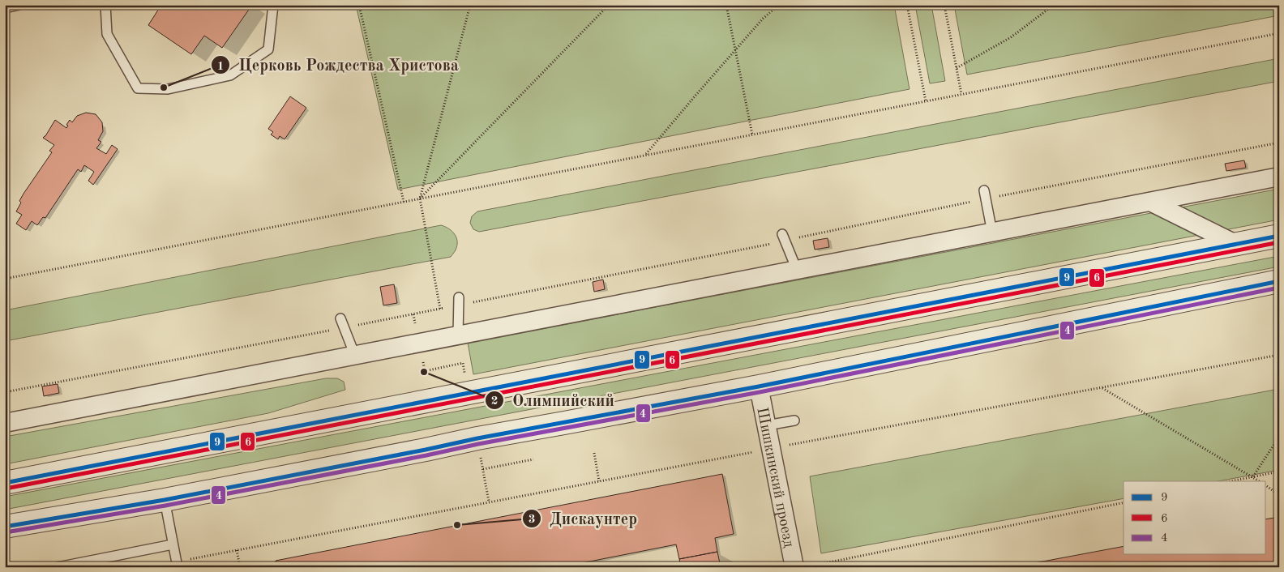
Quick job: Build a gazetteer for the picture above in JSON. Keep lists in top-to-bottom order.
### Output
{
  "streets": {
    "street": ["Шишкинский проезд"]
  },
  "places": ["Церковь Рождества Христова", "Олимпийский", "Дискаунтер"],
  "lines": ["transit line 9", "transit line 6", "transit line 4"],
  "legend": ["9", "6", "4"]
}
